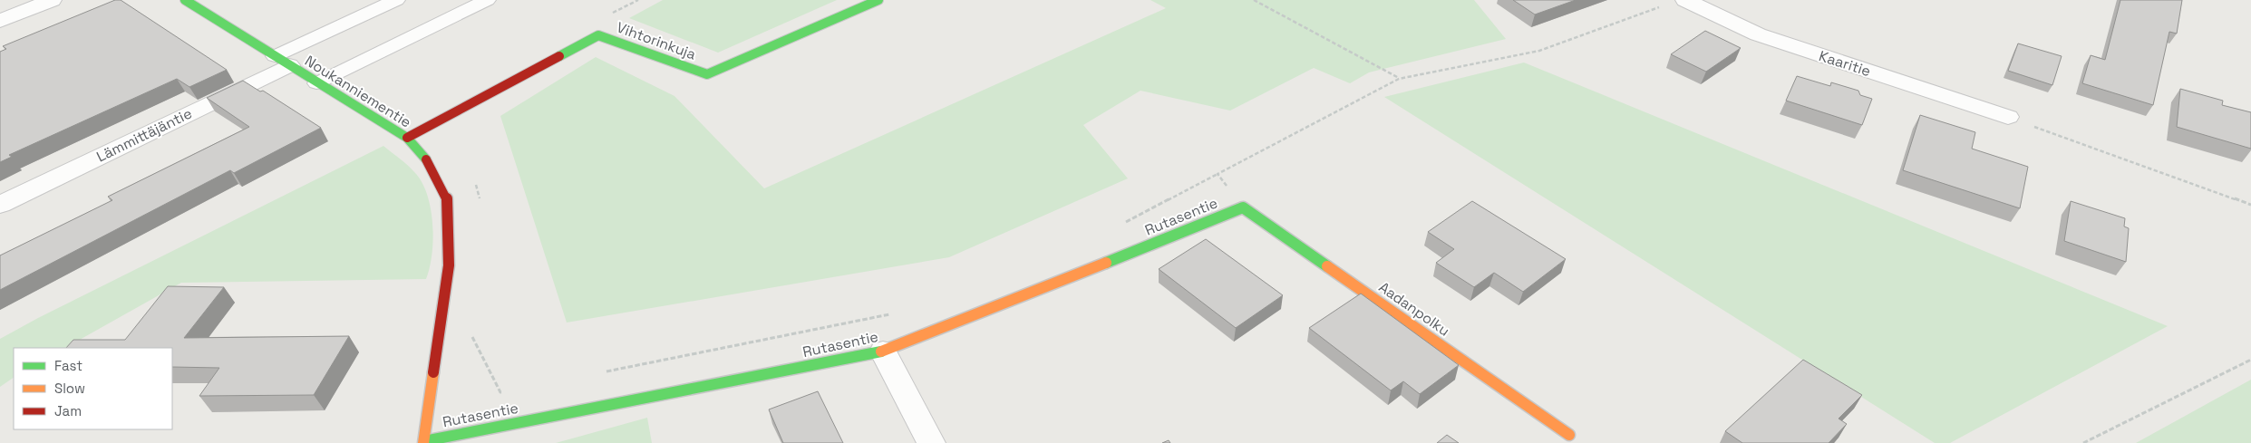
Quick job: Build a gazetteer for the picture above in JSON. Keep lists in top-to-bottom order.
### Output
{
  "streets": {
    "street": [
      "Vihtorinkuja",
      "Kaaritie",
      "Noukanniementie",
      "Lämmittäjäntie",
      "Rutasentie",
      "Aadanpolku"
    ]
  },
  "crossings": [
    ["Vihtorinkuja", "Noukanniementie"],
    ["Noukanniementie", "Lämmittäjäntie"],
    ["Noukanniementie", "Rutasentie"],
    ["Rutasentie", "Aadanpolku"]
  ],
  "legend": ["Fast", "Slow", "Jam"]
}
